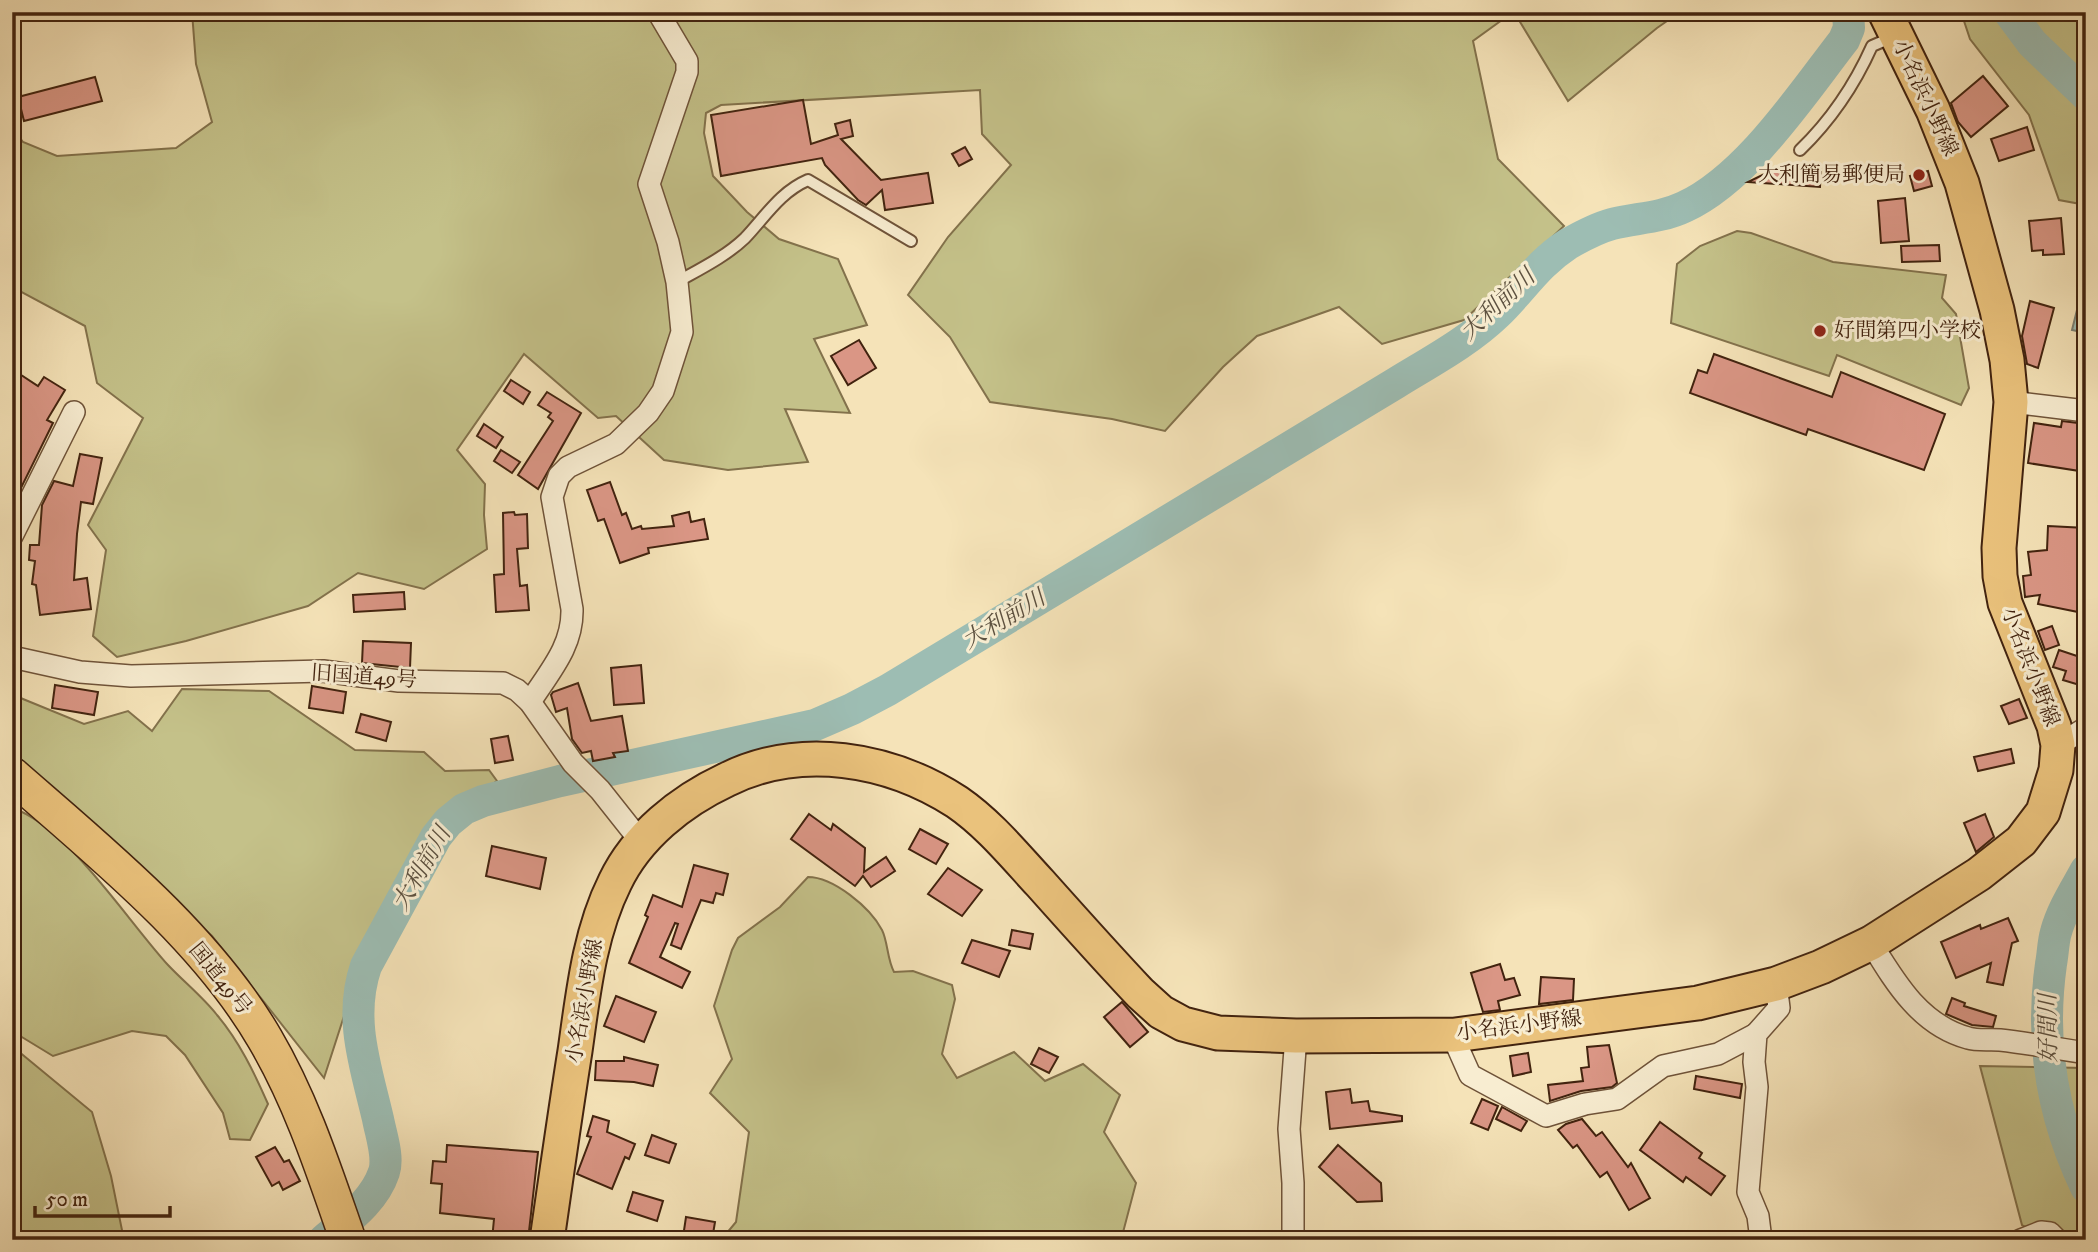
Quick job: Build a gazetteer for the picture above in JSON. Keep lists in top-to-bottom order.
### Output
{
  "streets": {
    "highway": ["国道49号"],
    "main road": ["小名浜小野線"],
    "street": ["旧国道49号"]
  },
  "crossings": [
    ["小名浜小野線", "旧国道49号"]
  ],
  "water": ["大利前川", "好間川"],
  "places": ["大利簡易郵便局", "好間第四小学校"],
  "scale_bar": "50 m"
}
